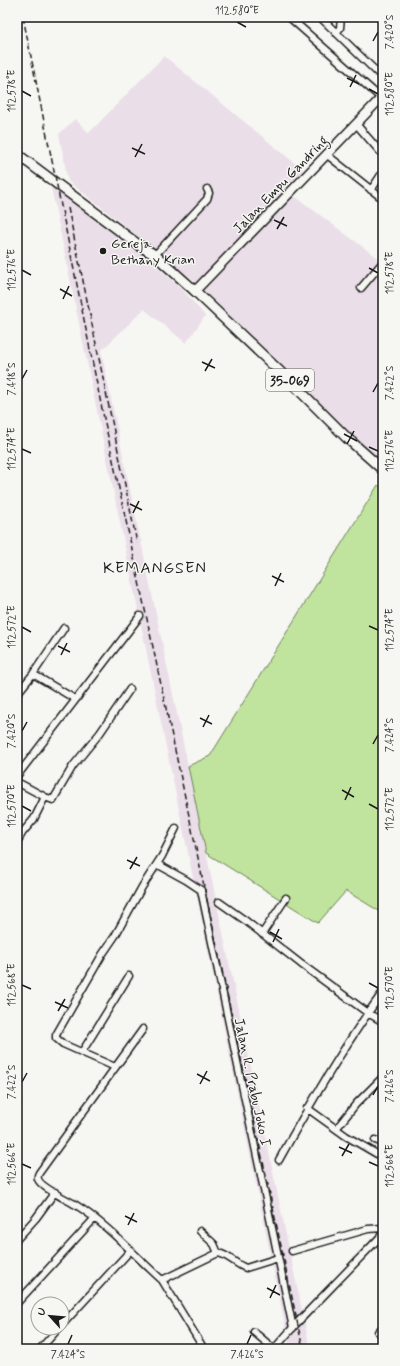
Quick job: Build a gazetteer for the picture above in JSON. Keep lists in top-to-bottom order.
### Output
{
  "streets": {
    "main road": ["Jalan Empu Gandring", "35-069"],
    "street": ["Jalan R. Prabu Joko I"]
  },
  "crossings": [
    ["Jalan Empu Gandring", "35-069"]
  ],
  "districts": ["KEMANGSEN"],
  "places": ["Gereja Bethany Krian"],
  "north": "top left",
  "coordinates": [
    "112.580°E",
    "7.420°S",
    "112.578°E",
    "112.576°E",
    "7.418°S",
    "7.422°S",
    "112.574°E",
    "112.572°E",
    "7.424°S",
    "112.570°E",
    "112.568°E",
    "7.426°S",
    "112.566°E"
  ]
}
